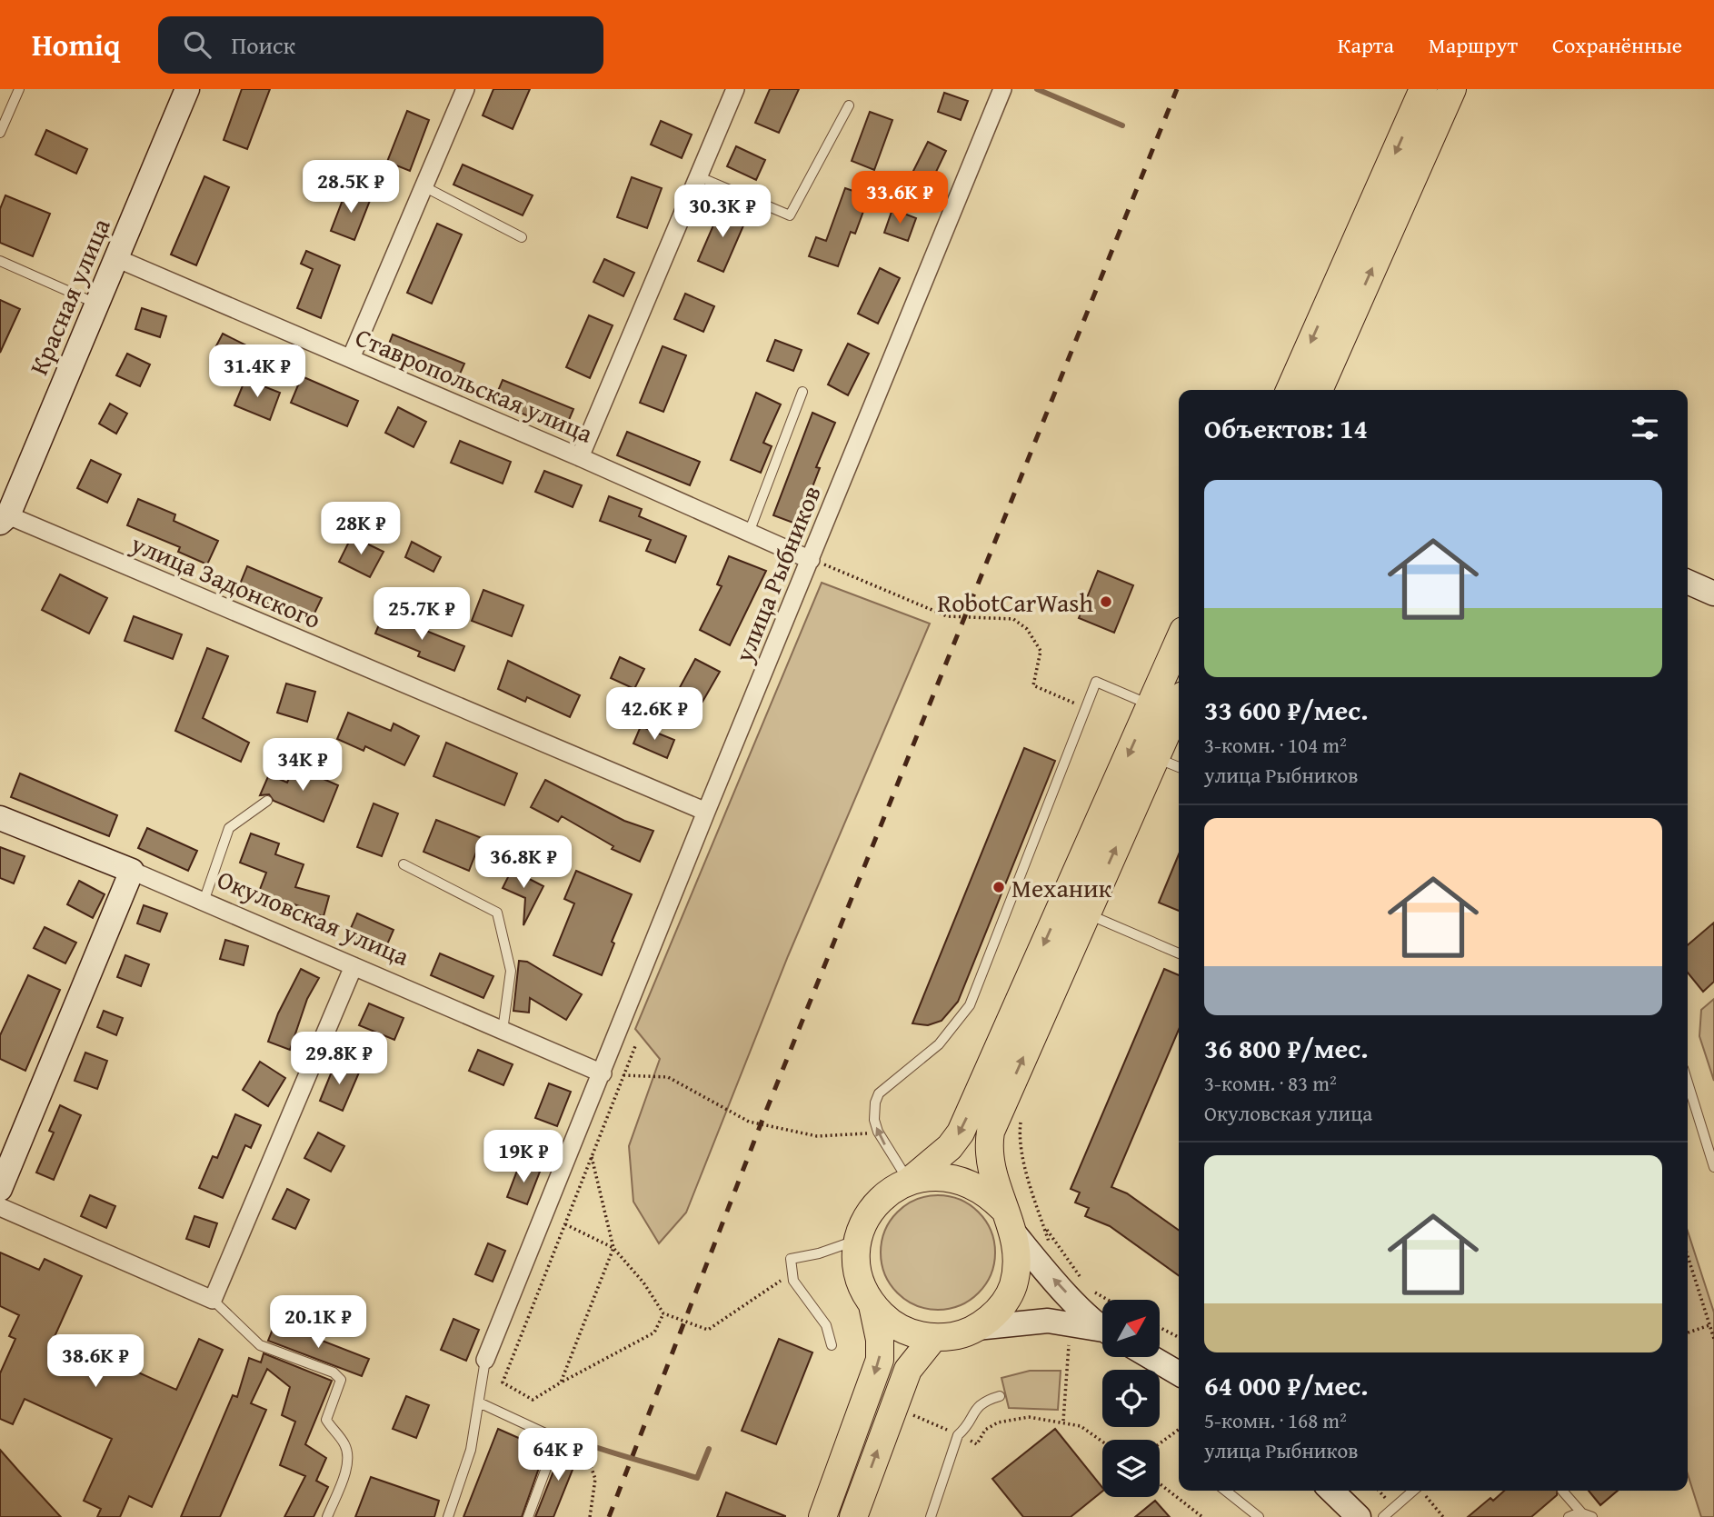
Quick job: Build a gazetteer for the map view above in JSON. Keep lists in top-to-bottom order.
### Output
{
  "streets": {
    "street": [
      "Красная улица",
      "Ставропольская улица",
      "улица Рыбников",
      "улица Задонского",
      "Окуловская улица"
    ]
  },
  "crossings": [
    ["Красная улица", "Ставропольская улица"],
    ["Красная улица", "улица Задонского"],
    ["Ставропольская улица", "улица Рыбников"],
    ["улица Рыбников", "улица Задонского"],
    ["улица Рыбников", "Окуловская улица"]
  ],
  "places": ["RobotCarWash", "Механик"],
  "north": "top right",
  "page": {
    "header": "Homiq",
    "search": "Поиск",
    "nav": ["Карта", "Маршрут", "Сохранённые"],
    "price": [
      "28.5K ₽",
      "33.6K ₽",
      "30.3K ₽",
      "31.4K ₽",
      "28K ₽",
      "25.7K ₽",
      "42.6K ₽",
      "34K ₽",
      "36.8K ₽",
      "29.8K ₽",
      "19K ₽",
      "20.1K ₽",
      "38.6K ₽",
      "64K ₽"
    ],
    "heading": "Объектов: 14",
    "list": [
      {
        "name": "33 600 ₽/мес.",
        "note": "3-комн. · 104 m² · улица Рыбников"
      },
      {
        "name": "36 800 ₽/мес.",
        "note": "3-комн. · 83 m² · Окуловская улица"
      },
      {
        "name": "64 000 ₽/мес.",
        "note": "5-комн. · 168 m² · улица Рыбников"
      }
    ]
  }
}
